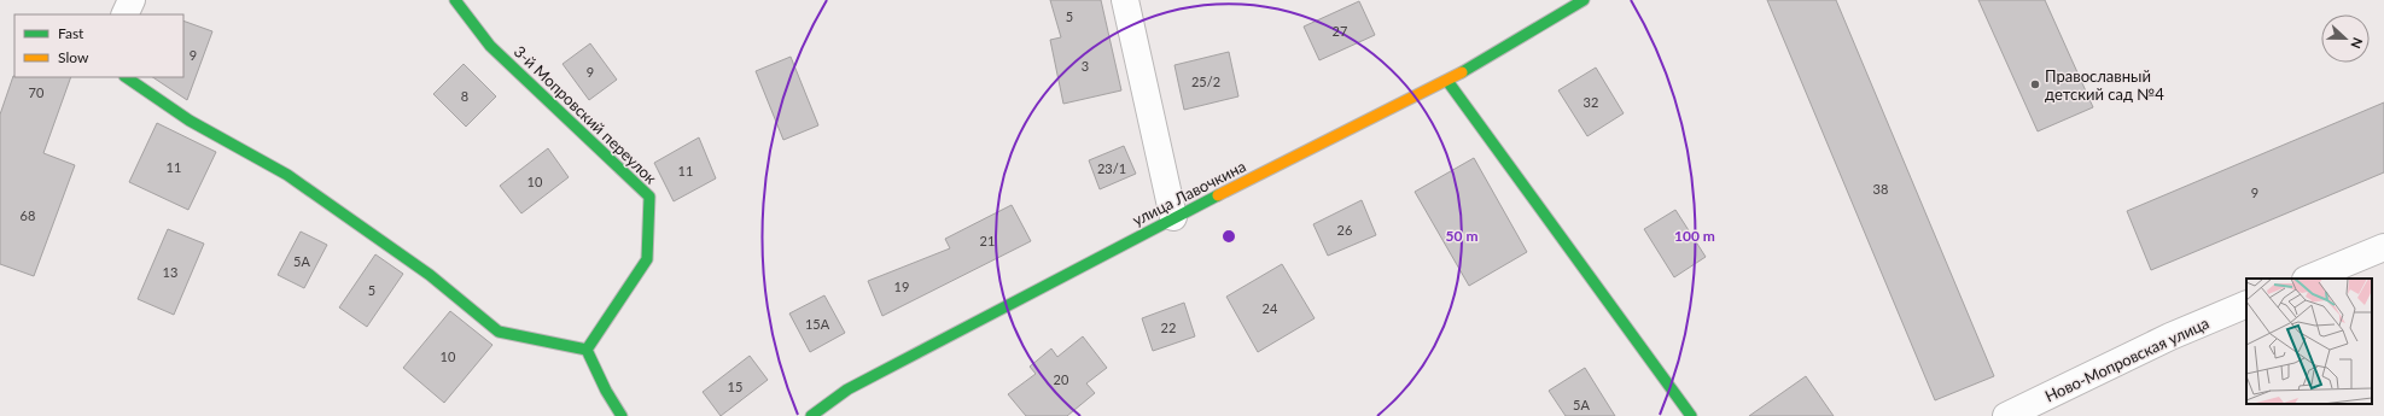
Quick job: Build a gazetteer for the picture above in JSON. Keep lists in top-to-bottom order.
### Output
{
  "streets": {
    "street": ["3-й Мопровский переулок", "улица Лавочкина", "Ново-Мопровская улица"]
  },
  "places": ["Православный детский сад №4"],
  "house_numbers": [
    "5",
    "27",
    "9",
    "3",
    "9",
    "25/2",
    "70",
    "8",
    "32",
    "11",
    "23/1",
    "11",
    "10",
    "38",
    "9",
    "68",
    "26",
    "21",
    "5А",
    "13",
    "19",
    "5",
    "24",
    "15А",
    "22",
    "10",
    "20",
    "15",
    "5А"
  ],
  "legend": ["Fast", "Slow"],
  "north": "right",
  "rings": ["50 m", "100 m"]
}
